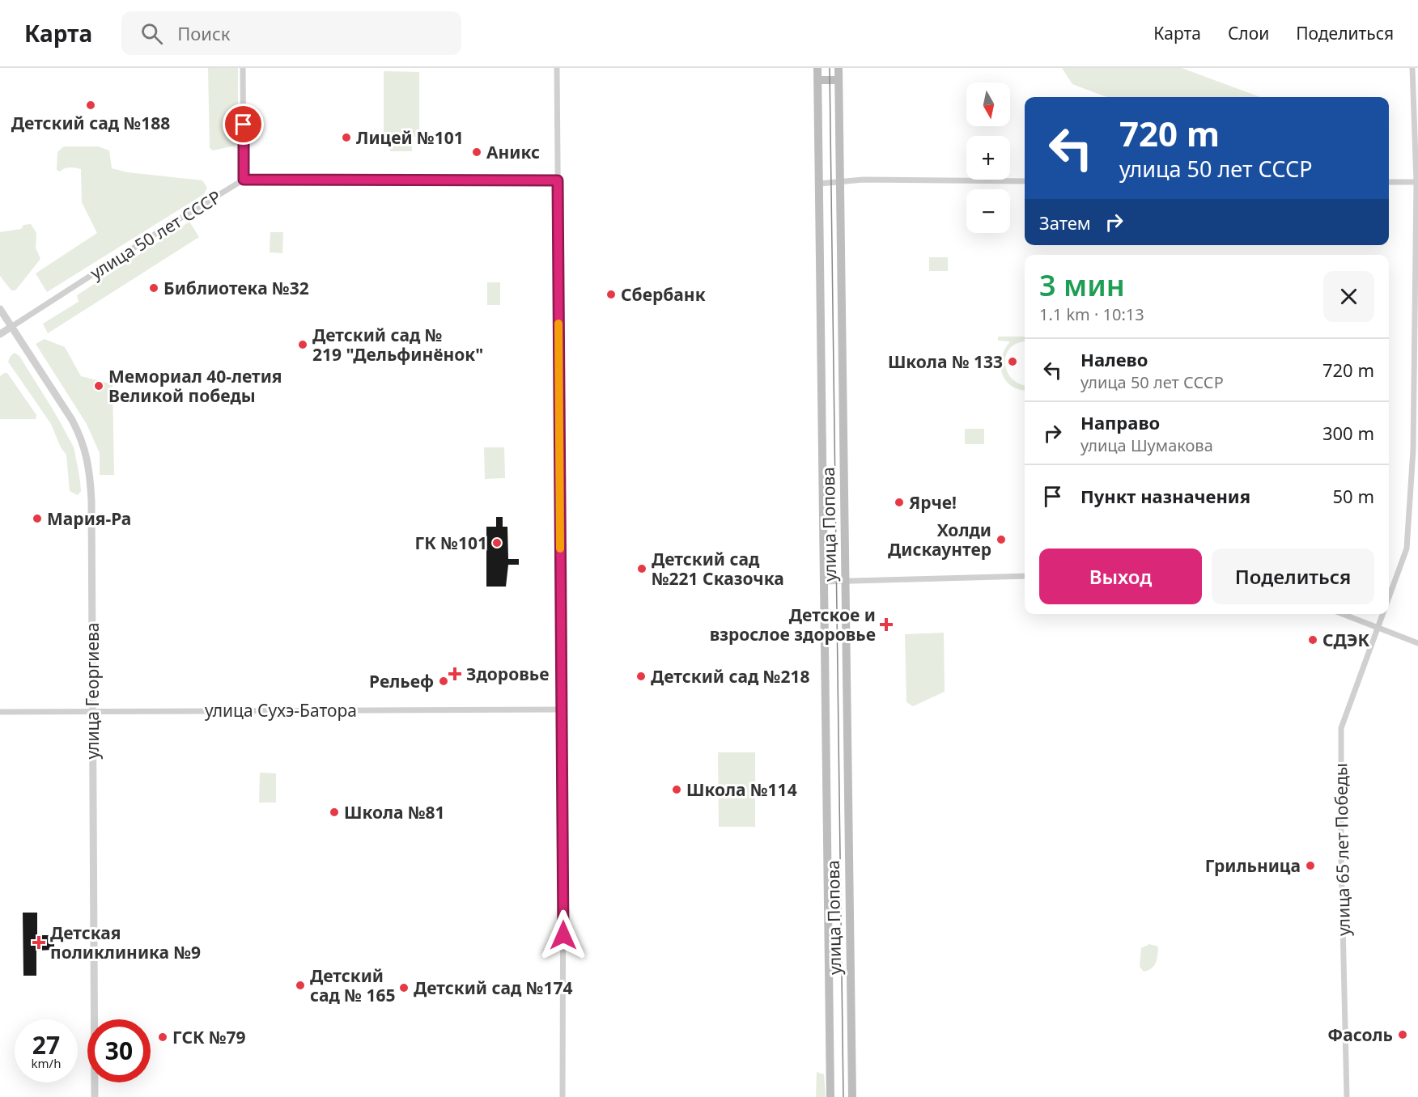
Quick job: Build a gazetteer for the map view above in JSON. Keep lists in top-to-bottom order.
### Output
{
  "streets": {
    "main road": ["улица Попова"],
    "street": [
      "улица 50 лет СССР",
      "улица Георгиева",
      "улица Сухэ-Батора",
      "улица 65 лет Победы"
    ]
  },
  "crossings": [
    ["улица 50 лет СССР", "улица Георгиева"],
    ["улица Георгиева", "улица Сухэ-Батора"]
  ],
  "places": {
    "other": [
      "Детский сад №188",
      "Лицей №101",
      "Аникс",
      "Библиотека №32",
      "Сбербанк",
      "Детский сад № 219 \"Дельфинёнок\"",
      "Школа № 133",
      "Мемориал 40-летия Великой победы",
      "Ярче!",
      "Мария-Ра",
      "Холди Дискаунтер",
      "ГК №101",
      "Детский сад №221 Сказочка",
      "СДЭК",
      "Детский сад №218",
      "Рельеф",
      "Школа №114",
      "Школа №81",
      "Грильница",
      "Детский сад № 165",
      "Детский сад №174",
      "Фасоль",
      "ГСК №79"
    ],
    "health": ["Детское и взрослое здоровье", "Здоровье", "Детская поликлиника №9"]
  },
  "north": "bottom",
  "page": {
    "header": "Карта",
    "search": "Поиск",
    "nav": ["Карта", "Слои", "Поделиться"],
    "map_buttons": ["+", "−"],
    "turn": ["720 m", "улица 50 лет СССР"],
    "then": "Затем",
    "heading": ["3 мин", "1.1 km · 10:13"],
    "list": [
      {
        "name": "Налево",
        "note": "улица 50 лет СССР",
        "value": "720 m"
      },
      {
        "name": "Направо",
        "note": "улица Шумакова",
        "value": "300 m"
      },
      {
        "name": "Пункт назначения",
        "value": "50 m"
      }
    ],
    "buttons": ["Выход", "Поделиться"],
    "speed": "27 km/h",
    "limit": "30"
  }
}
